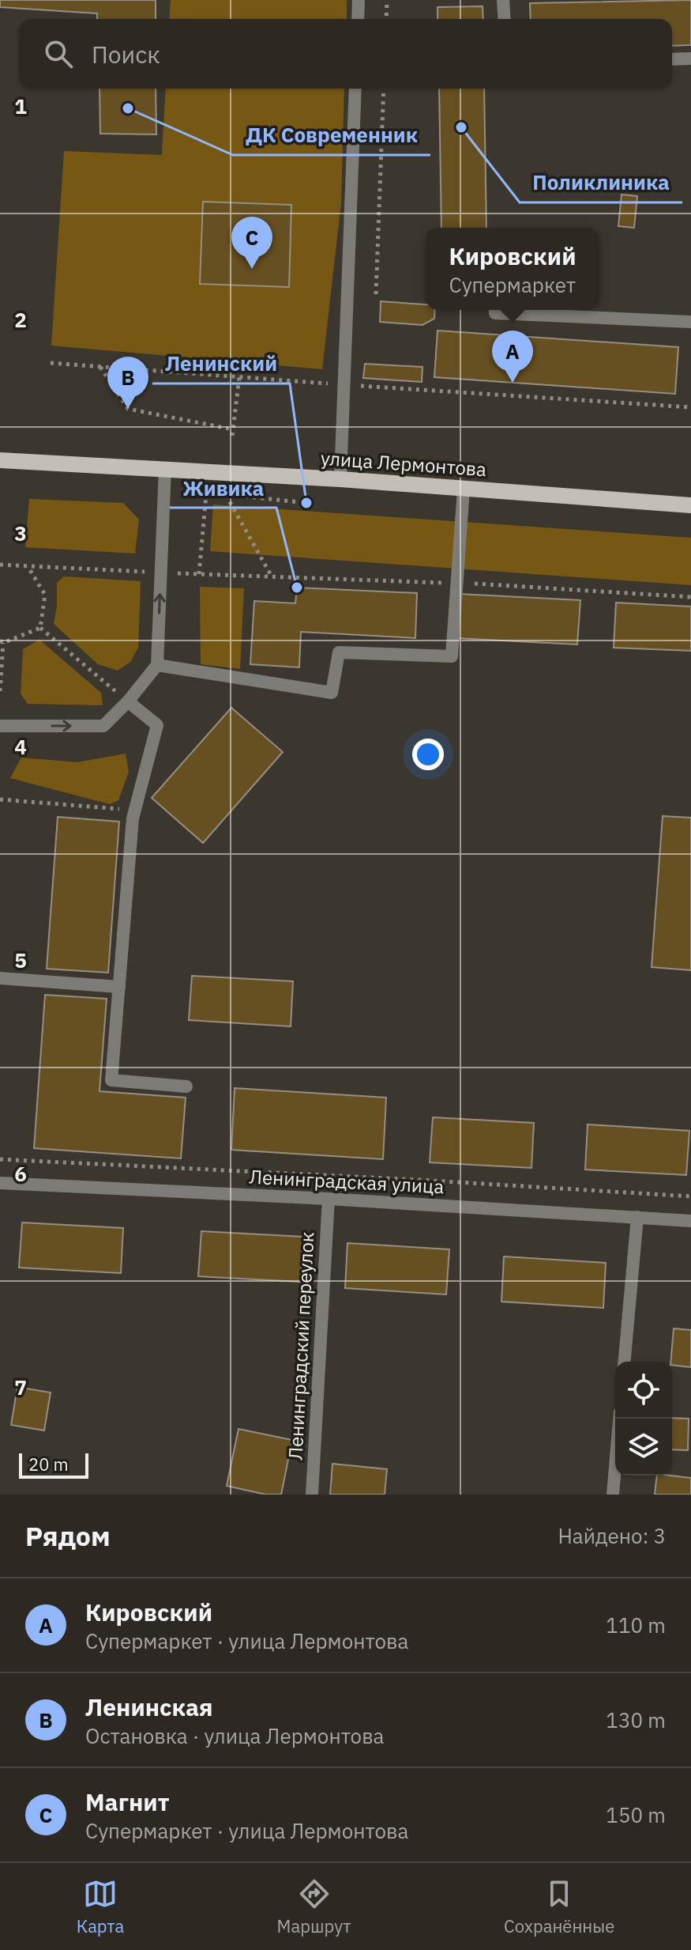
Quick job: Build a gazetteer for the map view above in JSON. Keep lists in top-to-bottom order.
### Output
{
  "streets": {
    "main road": ["улица Лермонтова"],
    "street": ["Ленинградская улица", "Ленинградский переулок"]
  },
  "crossings": [
    ["Ленинградская улица", "Ленинградский переулок"]
  ],
  "places": [
    "ДК Современник",
    "Поликлиника",
    "Ленинский",
    "Живика"
  ],
  "scale_bar": "20 m",
  "page": {
    "search": "Поиск",
    "pins": ["C", "A", "B"],
    "popup": ["Кировский", "Супермаркет"],
    "scale": "20 m",
    "heading": ["Рядом", "Найдено: 3"],
    "list": [
      {
        "mark": "A",
        "name": "Кировский",
        "note": "Супермаркет · улица Лермонтова",
        "value": "110 m"
      },
      {
        "mark": "B",
        "name": "Ленинская",
        "note": "Остановка · улица Лермонтова",
        "value": "130 m"
      },
      {
        "mark": "C",
        "name": "Магнит",
        "note": "Супермаркет · улица Лермонтова",
        "value": "150 m"
      }
    ],
    "nav": ["Карта", "Маршрут", "Сохранённые"]
  },
  "grid": {
    "rows": [
      "1",
      "2",
      "3",
      "4",
      "5",
      "6",
      "7"
    ]
  }
}
